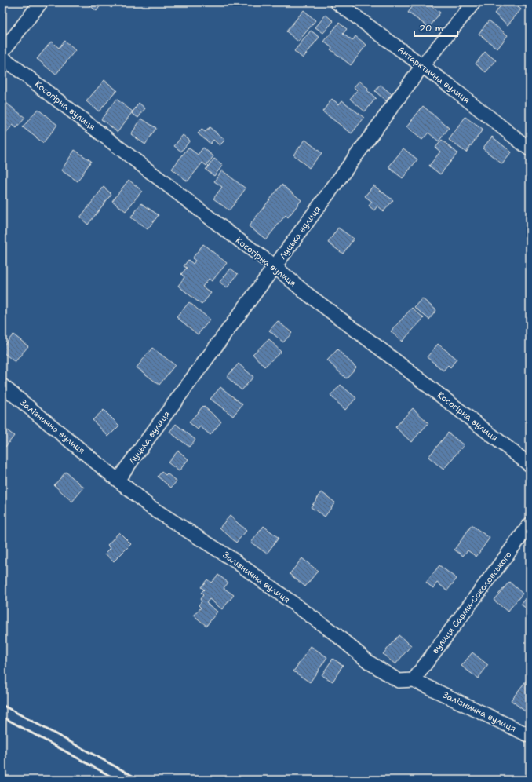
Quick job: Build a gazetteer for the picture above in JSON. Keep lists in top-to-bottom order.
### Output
{
  "streets": {
    "street": [
      "Антарктична вулиця",
      "Косогірна вулиця",
      "Луцька вулиця",
      "Залізнична вулиця",
      "вулиця Сарми-Соколовського"
    ]
  },
  "crossings": [
    ["Антарктична вулиця", "Луцька вулиця"],
    ["Косогірна вулиця", "Луцька вулиця"],
    ["Луцька вулиця", "Залізнична вулиця"],
    ["Залізнична вулиця", "вулиця Сарми-Соколовського"]
  ],
  "scale_bar": "20 m"
}
